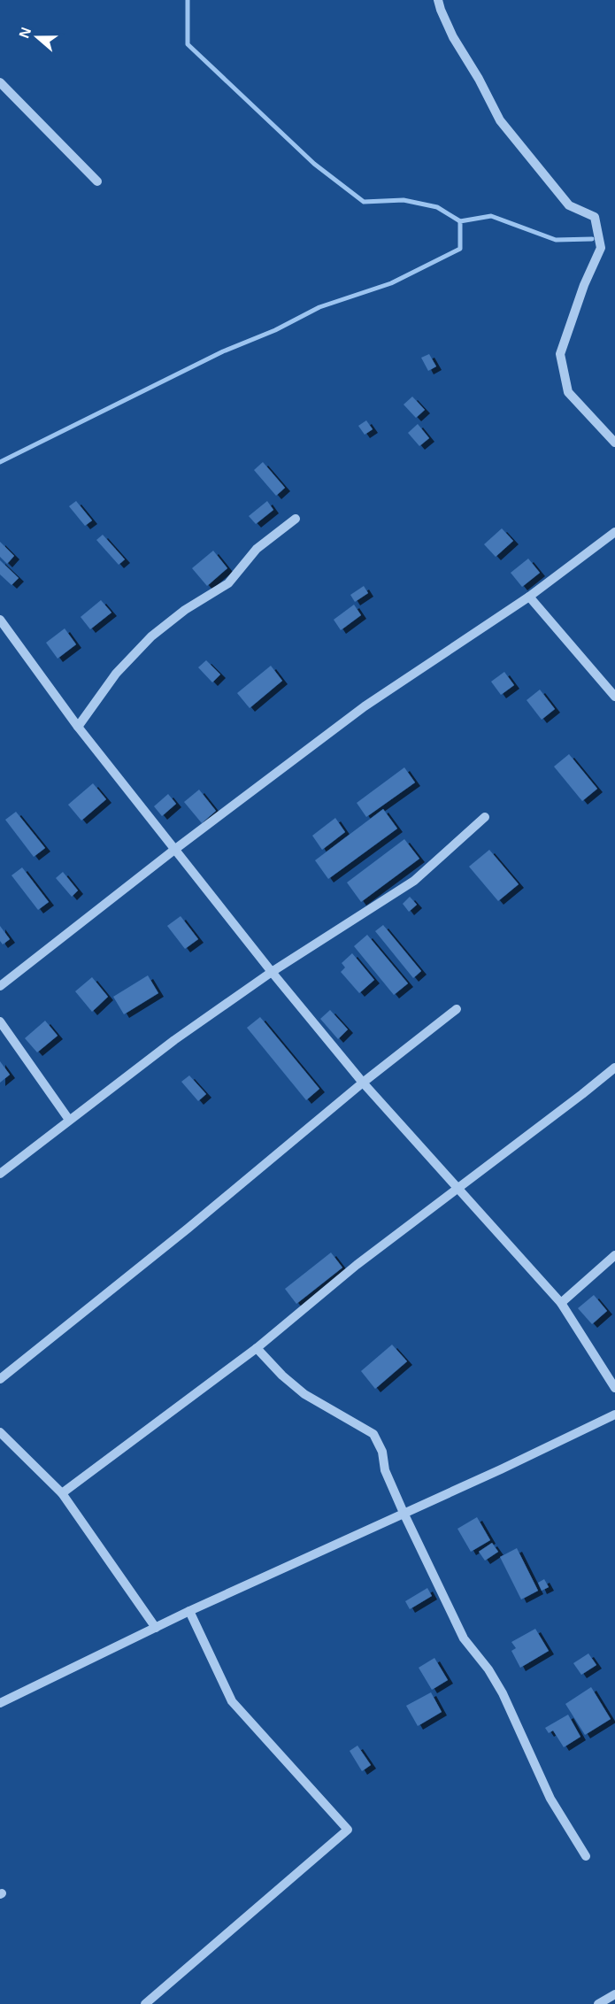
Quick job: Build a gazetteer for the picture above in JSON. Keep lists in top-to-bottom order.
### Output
{
  "north": "left"
}
